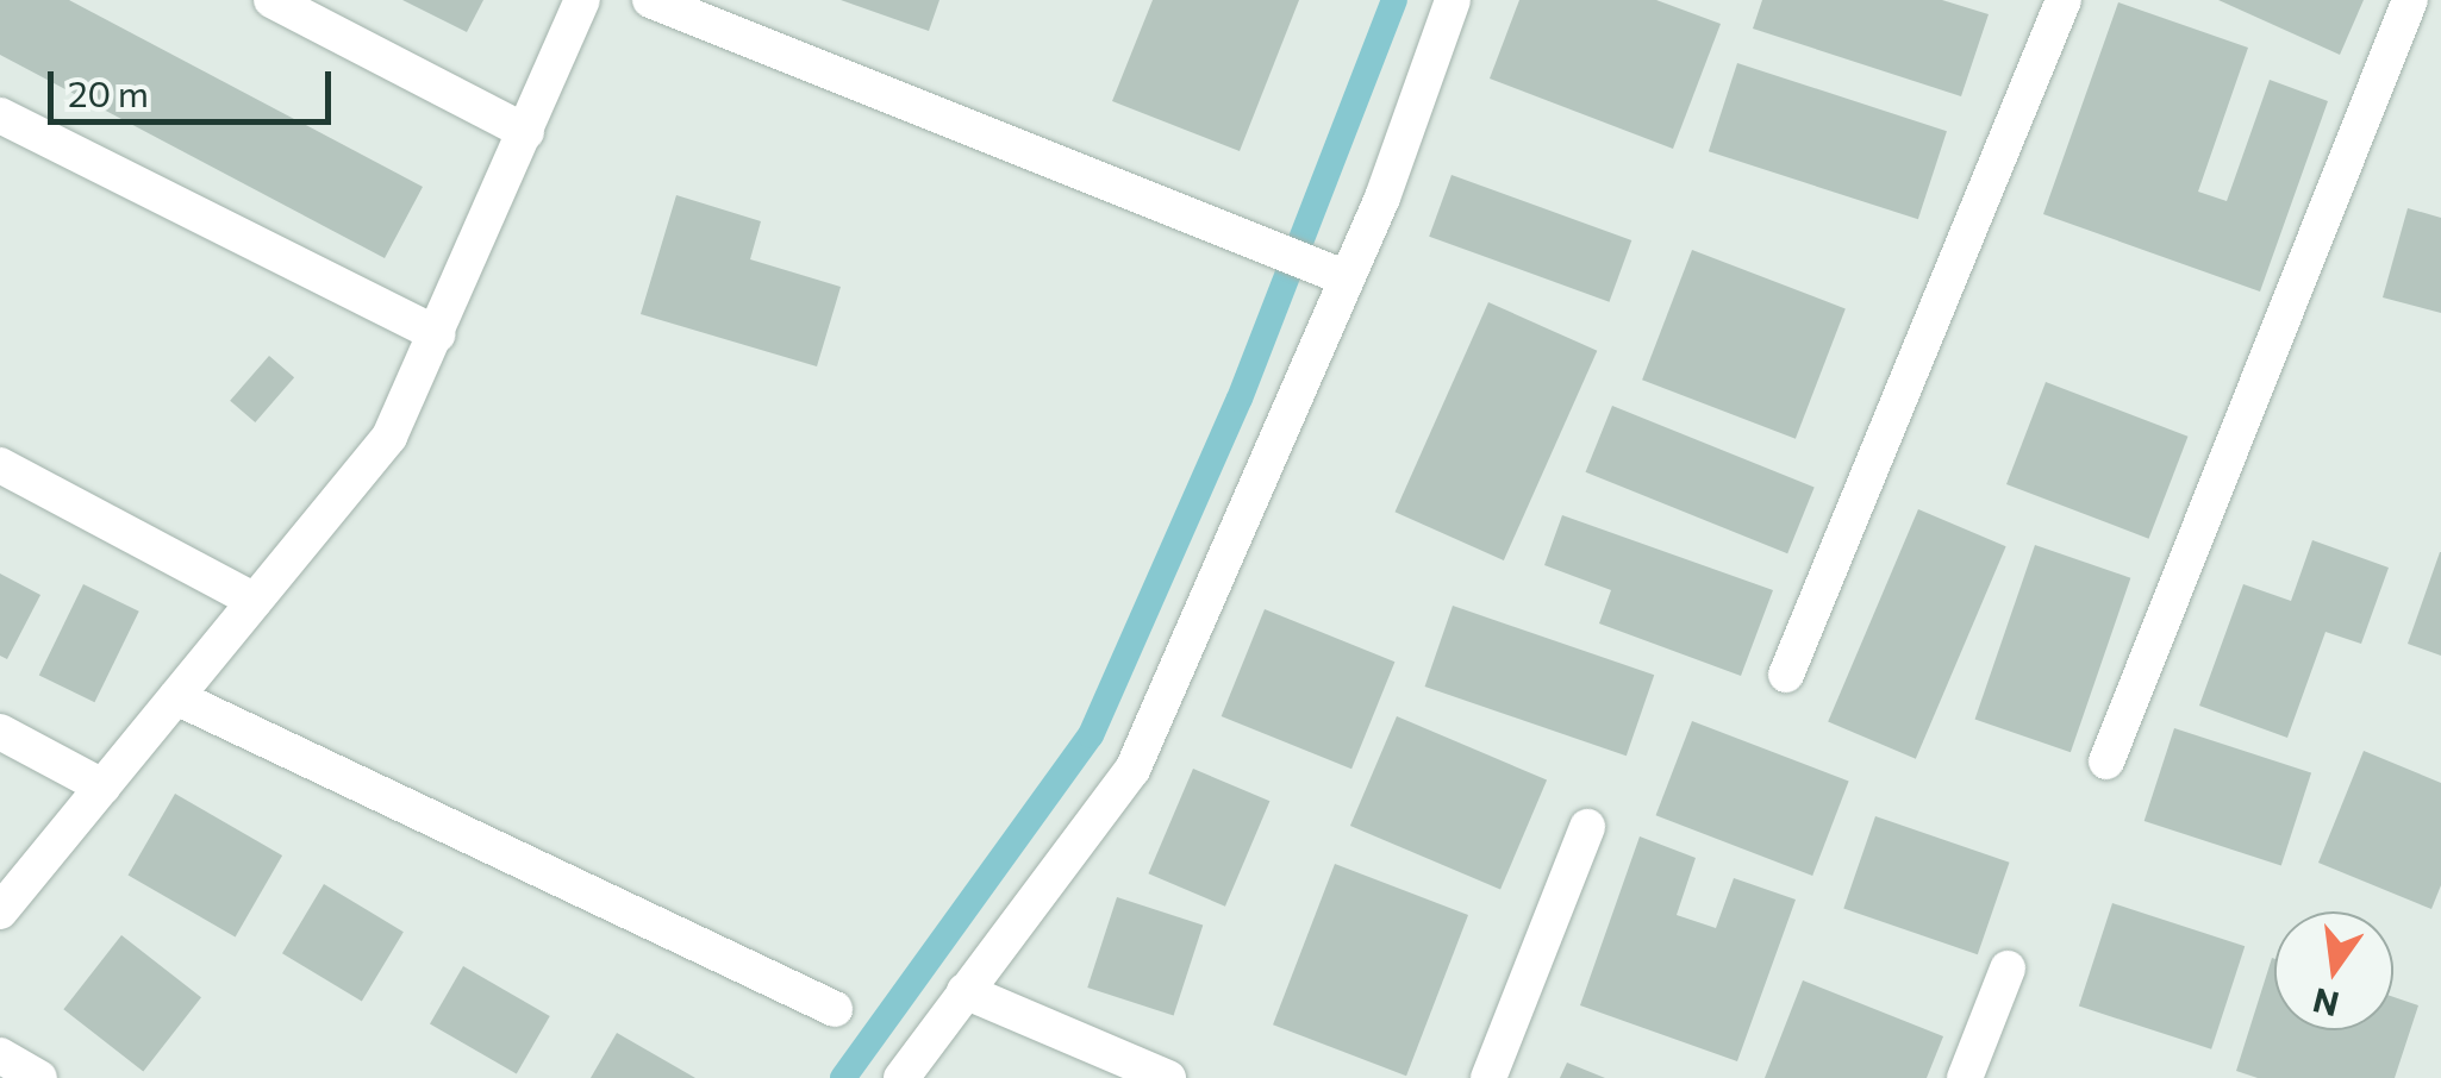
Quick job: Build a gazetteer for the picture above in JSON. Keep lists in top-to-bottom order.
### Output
{
  "scale_bar": "20 m",
  "north": "bottom"
}
